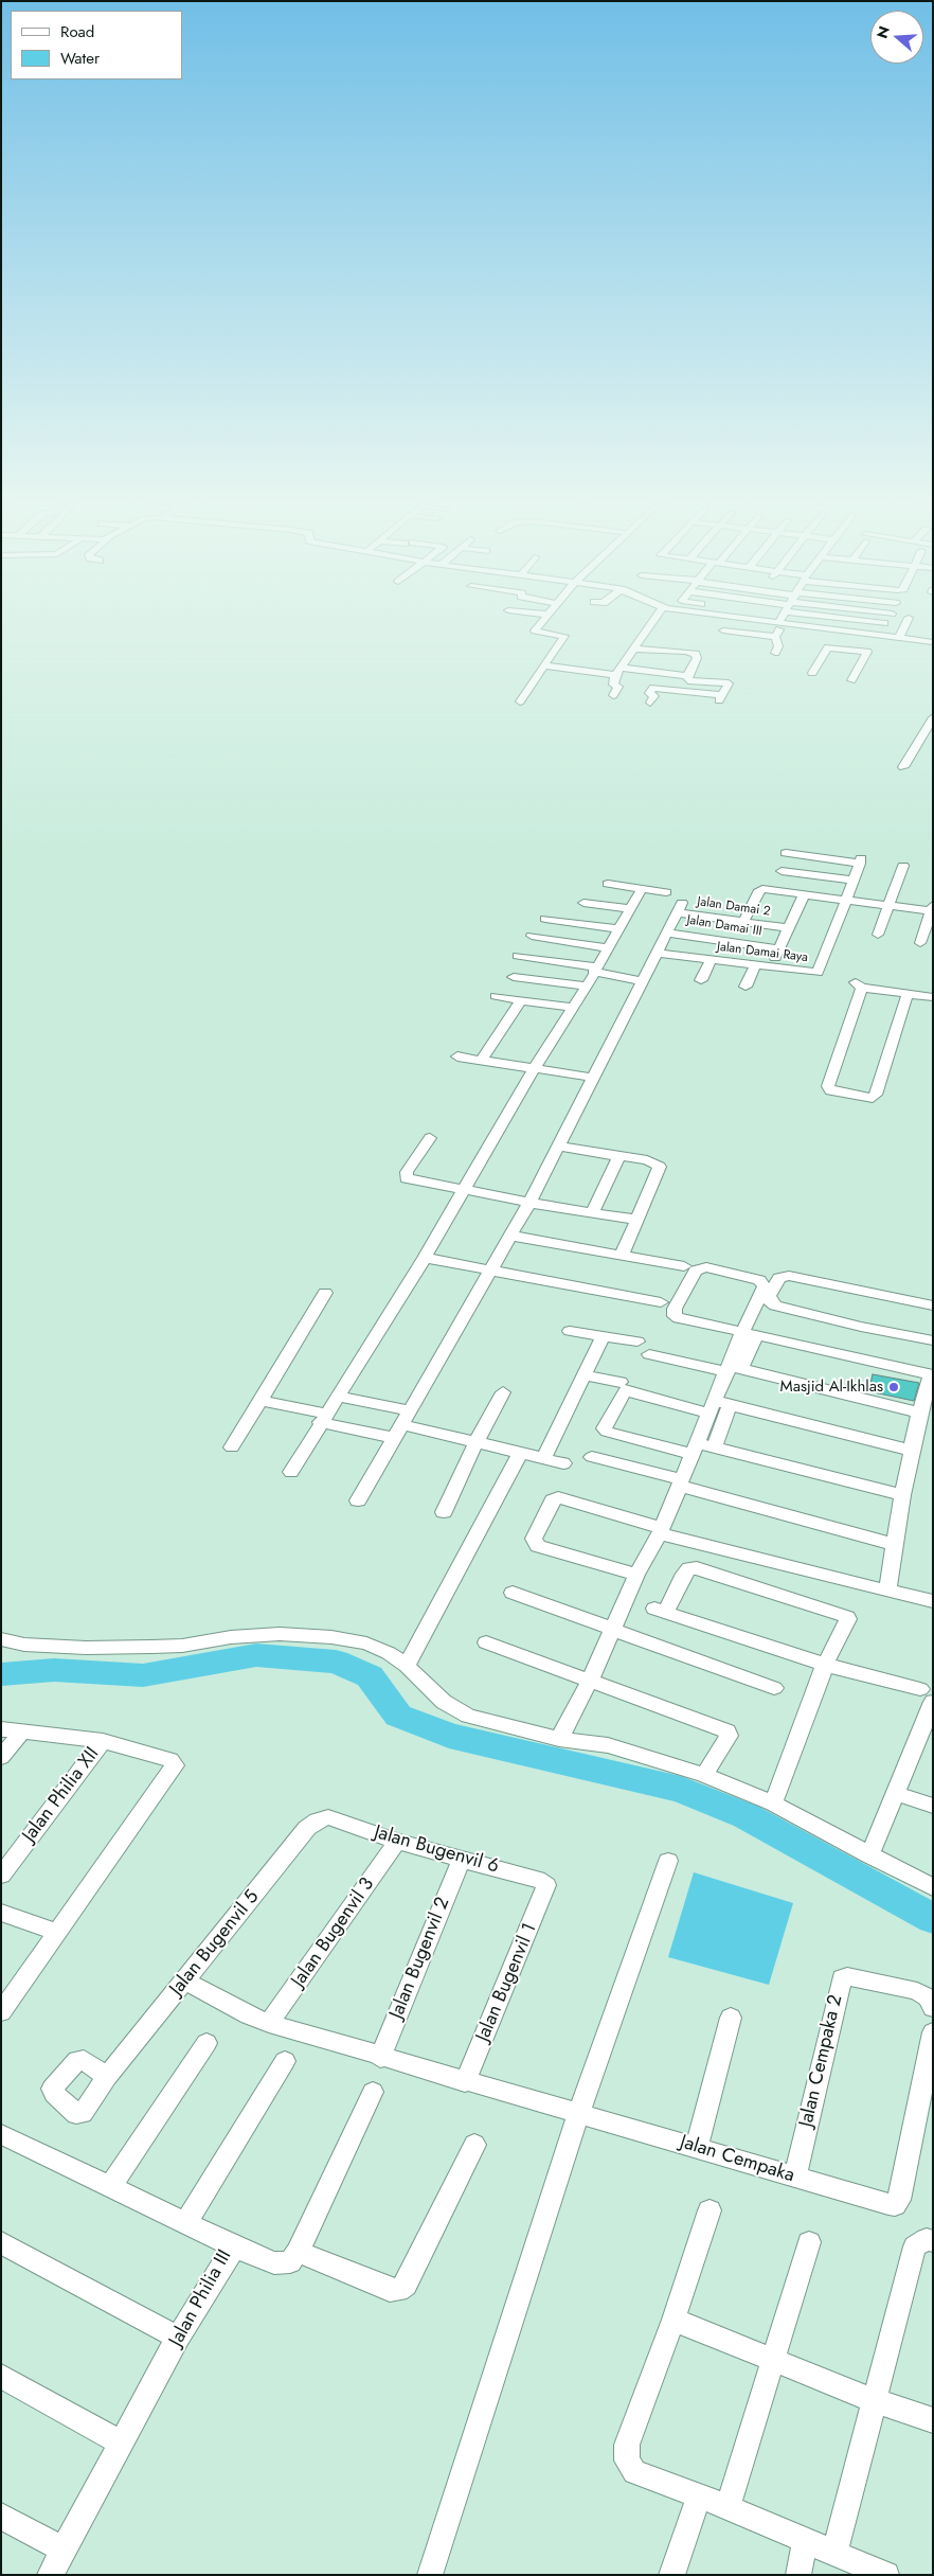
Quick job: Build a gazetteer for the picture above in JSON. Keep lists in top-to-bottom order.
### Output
{
  "streets": {
    "street": [
      "Jalan Damai 2",
      "Jalan Damai III",
      "Jalan Damai Raya",
      "Jalan Philia XII",
      "Jalan Bugenvil 6",
      "Jalan Bugenvil 3",
      "Jalan Bugenvil 5",
      "Jalan Bugenvil 2",
      "Jalan Bugenvil 1",
      "Jalan Cempaka 2",
      "Jalan Cempaka",
      "Jalan Philia III"
    ]
  },
  "crossings": [
    ["Jalan Damai 2", "Jalan Damai III"],
    ["Jalan Bugenvil 6", "Jalan Bugenvil 3"],
    ["Jalan Bugenvil 6", "Jalan Bugenvil 5"],
    ["Jalan Bugenvil 6", "Jalan Bugenvil 2"],
    ["Jalan Bugenvil 6", "Jalan Bugenvil 1"],
    ["Jalan Bugenvil 3", "Jalan Cempaka"],
    ["Jalan Bugenvil 5", "Jalan Cempaka"],
    ["Jalan Bugenvil 2", "Jalan Cempaka"],
    ["Jalan Bugenvil 1", "Jalan Cempaka"],
    ["Jalan Cempaka 2", "Jalan Cempaka"]
  ],
  "places": ["Masjid Al-Ikhlas"],
  "legend": ["Road", "Water"],
  "north": "left"
}
